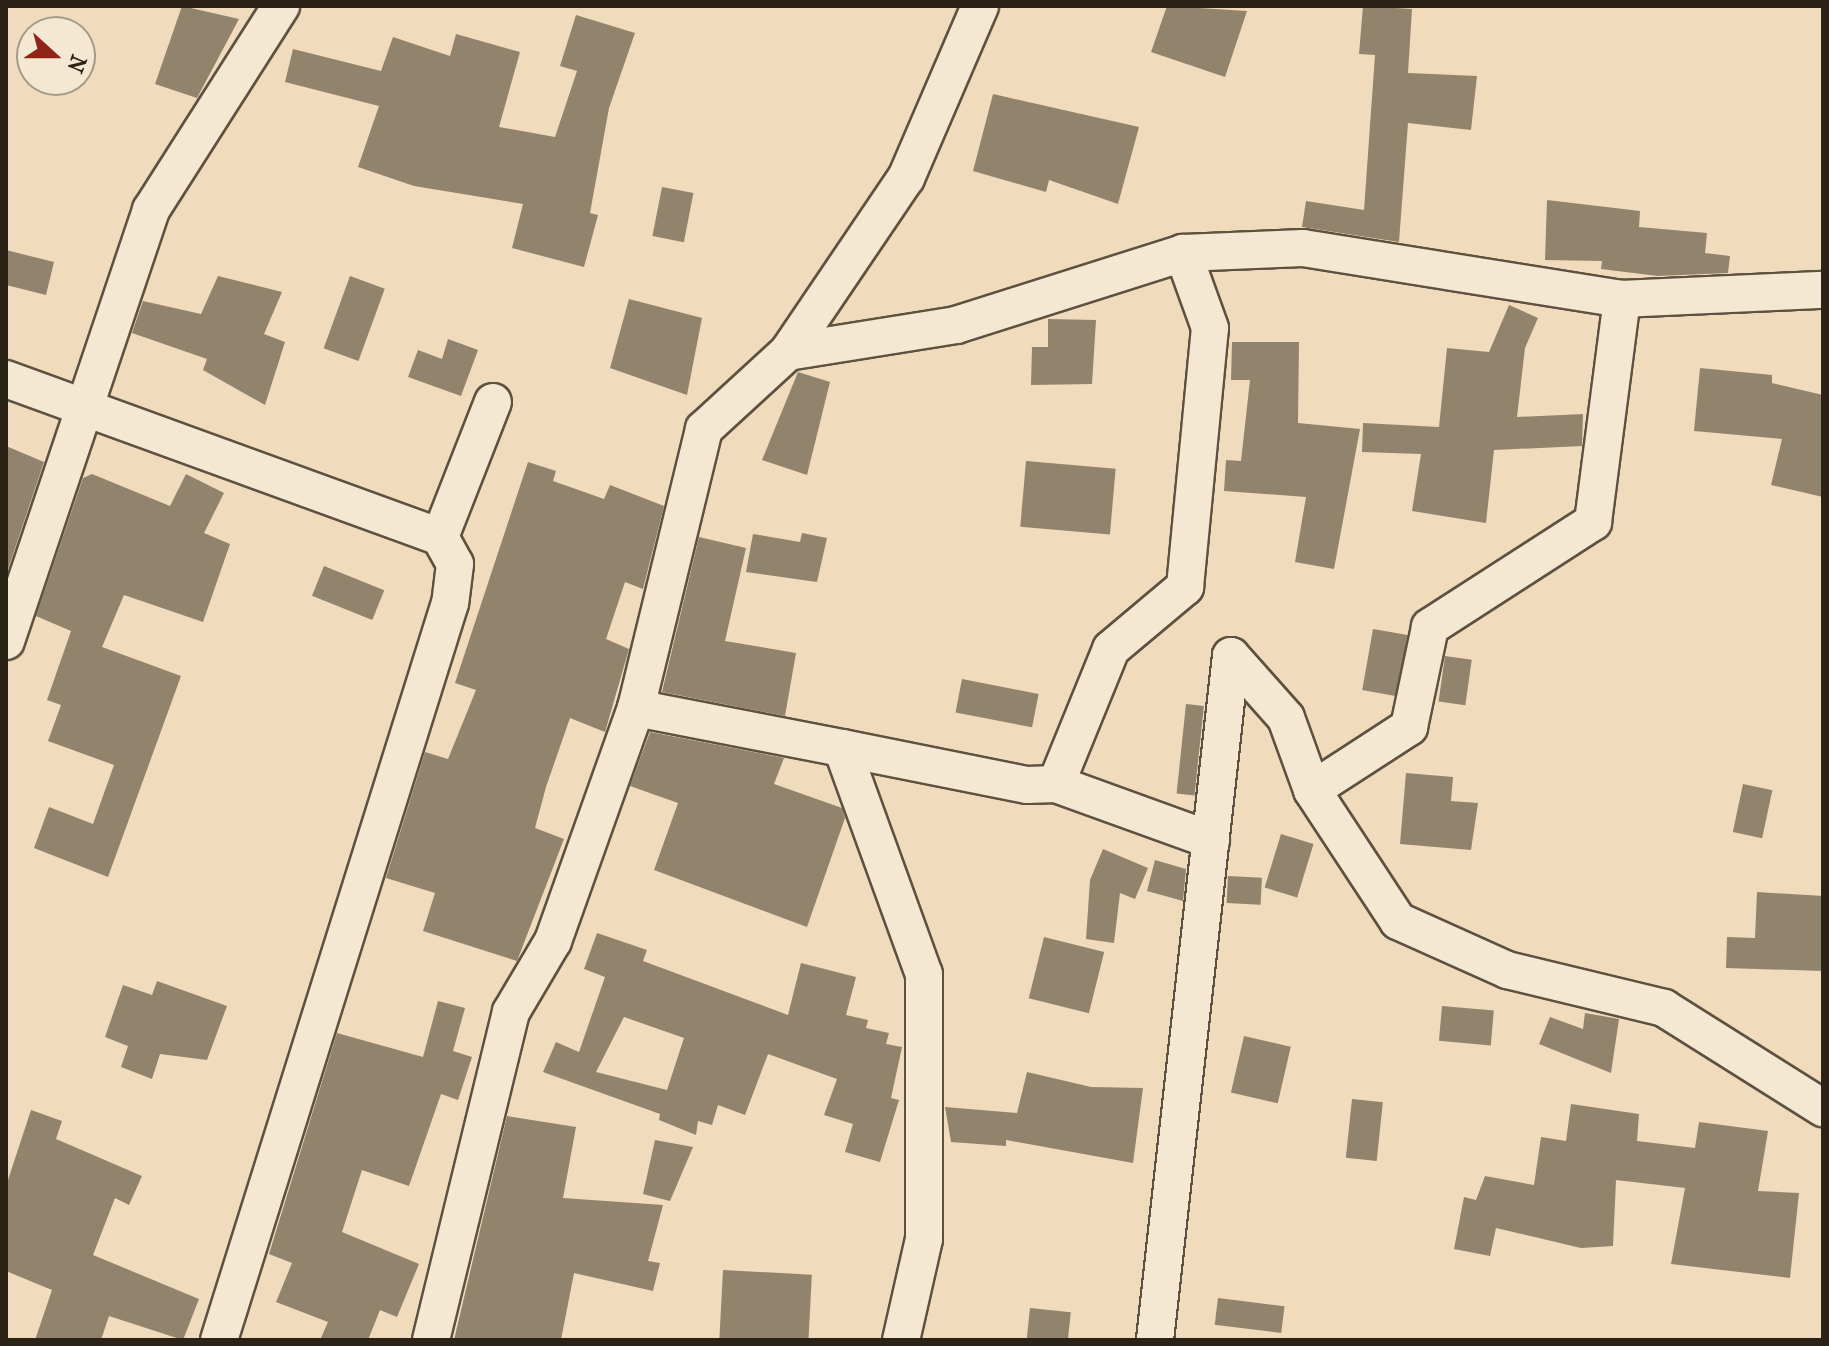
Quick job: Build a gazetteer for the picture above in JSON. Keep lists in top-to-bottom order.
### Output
{
  "north": "right"
}
